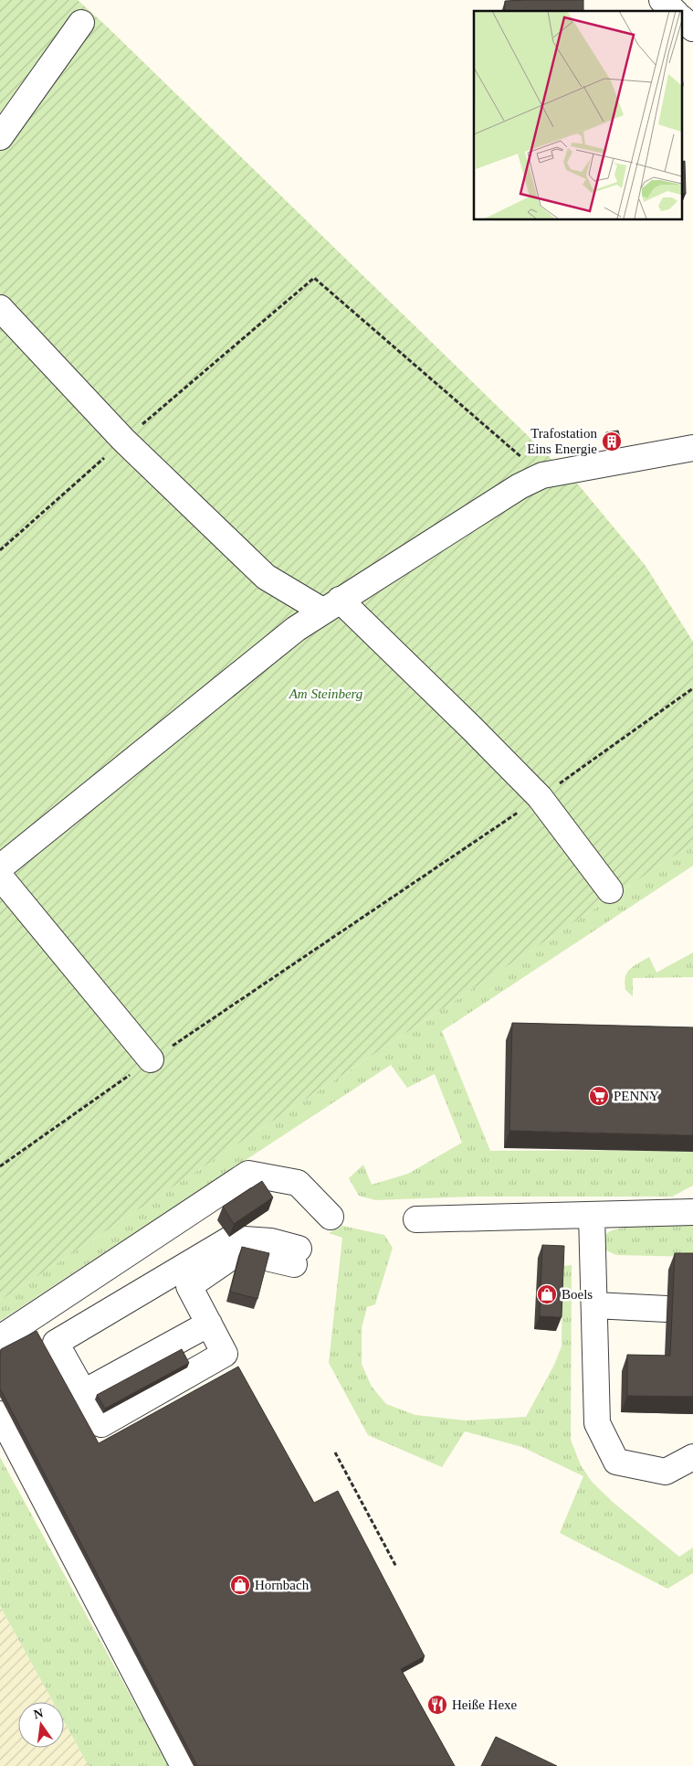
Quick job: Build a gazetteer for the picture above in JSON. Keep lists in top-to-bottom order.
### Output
{
  "parks": ["Am Steinberg"],
  "places": {
    "building": ["Trafostation Eins Energie"],
    "supermarket": ["PENNY"],
    "shop": ["Boels", "Hornbach"],
    "restaurant": ["Heiße Hexe"]
  },
  "north": "top"
}
